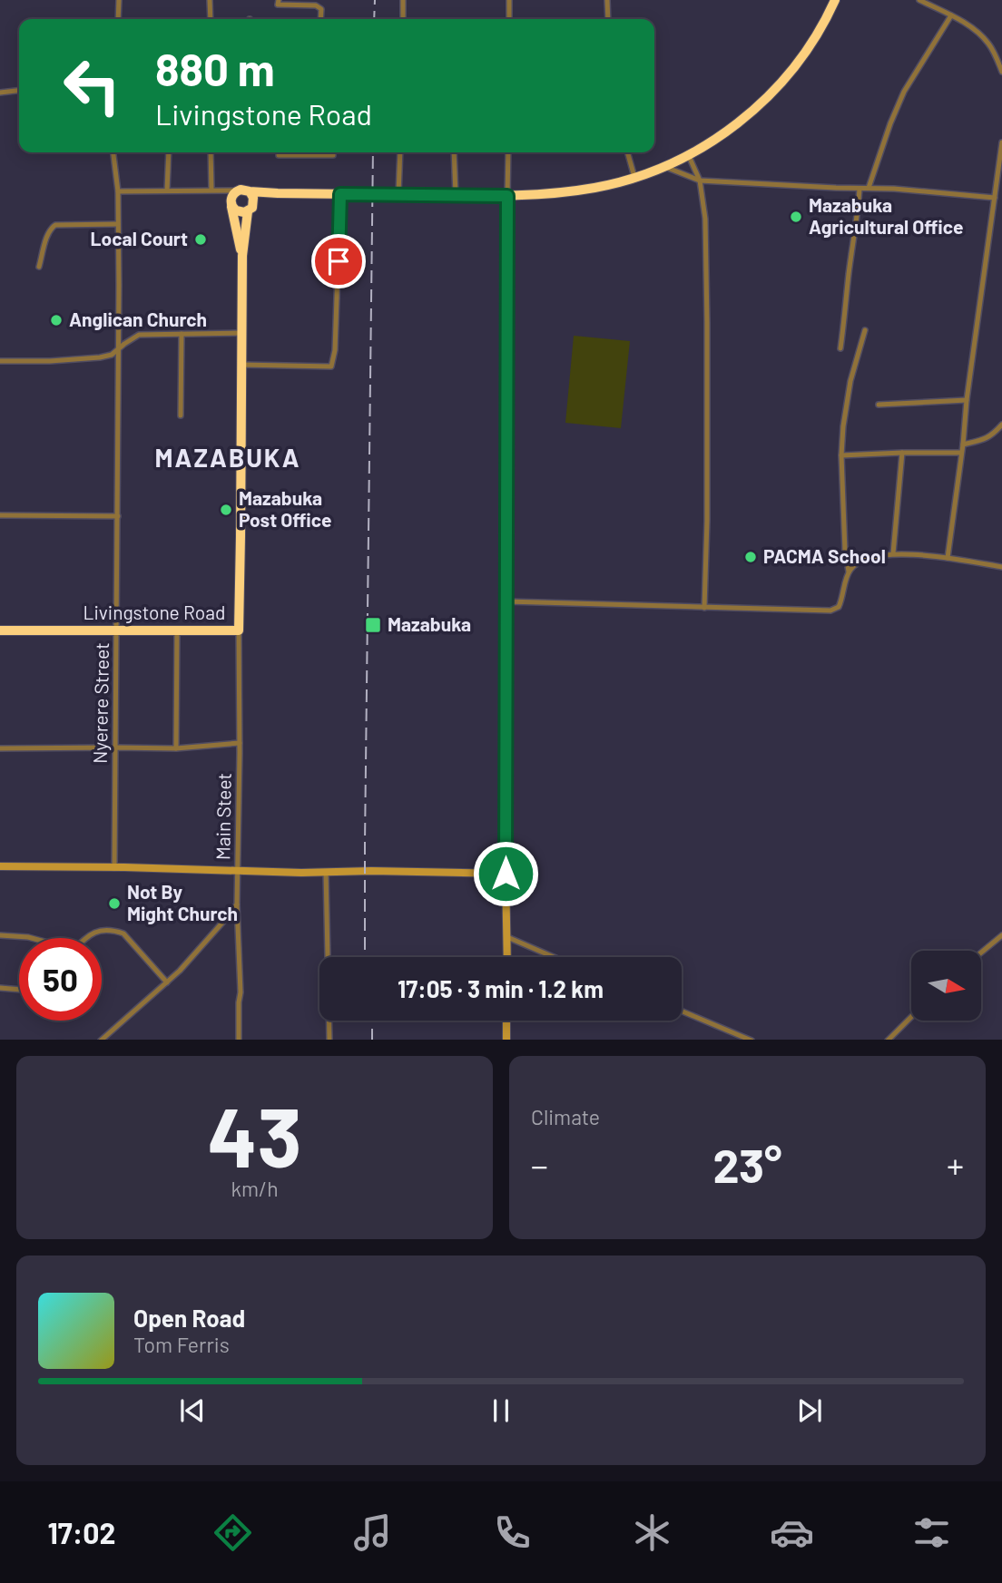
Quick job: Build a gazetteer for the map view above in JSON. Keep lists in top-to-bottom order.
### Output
{
  "streets": {
    "highway": ["Livingstone Road"],
    "street": ["Nyerere Street", "Main Steet"]
  },
  "crossings": [
    ["Livingstone Road", "Nyerere Street"],
    ["Livingstone Road", "Main Steet"]
  ],
  "districts": ["MAZABUKA"],
  "places": {
    "other": [
      "Mazabuka Agricultural Office",
      "Local Court",
      "Anglican Church",
      "Mazabuka Post Office",
      "PACMA School",
      "Not By Might Church"
    ],
    "transit": ["Mazabuka"]
  },
  "north": "right",
  "page": {
    "turn": ["880 m", "Livingstone Road"],
    "limit": "50",
    "trip": "17:05 · 3 min · 1.2 km",
    "tile": [
      ["43", "km/h"],
      "Climate"
    ],
    "heat": ["−", "23°", "+"],
    "song": ["Open Road", "Tom Ferris"],
    "tabs": "17:02"
  }
}
